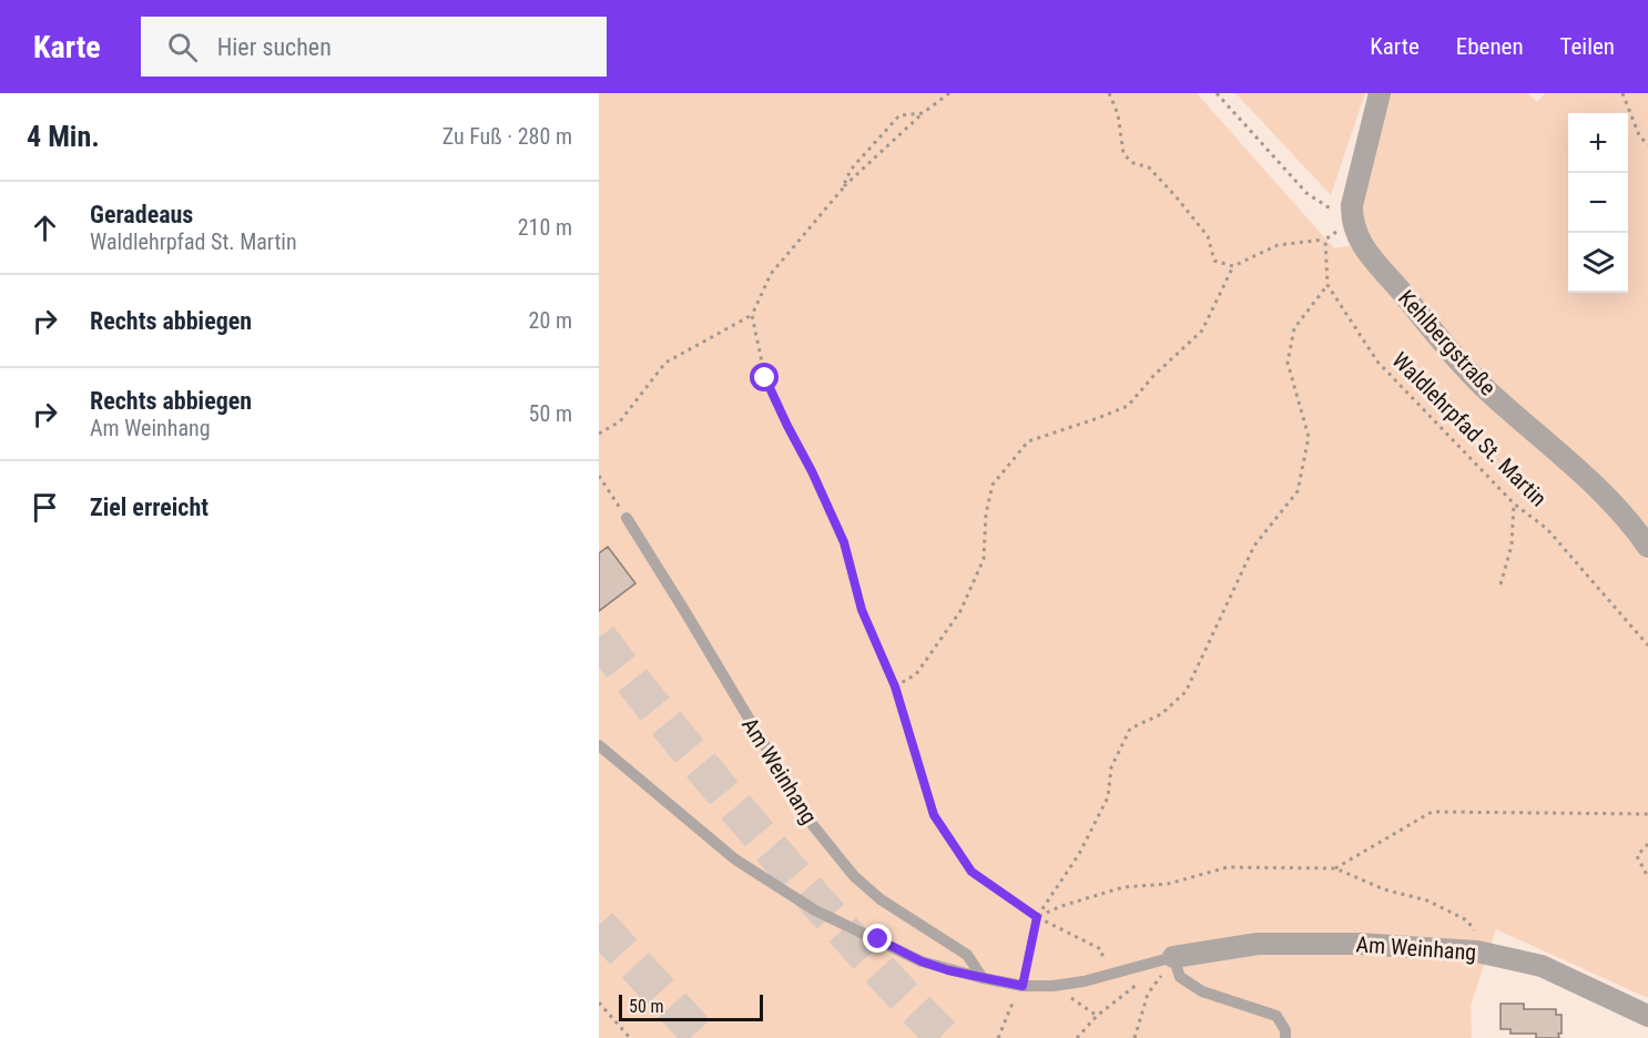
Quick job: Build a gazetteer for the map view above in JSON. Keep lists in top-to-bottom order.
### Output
{
  "streets": {
    "street": ["Kehlbergstraße", "Am Weinhang"],
    "path": ["Waldlehrpfad St. Martin"]
  },
  "scale_bar": "50 m",
  "page": {
    "header": "Karte",
    "search": "Hier suchen",
    "nav": ["Karte", "Ebenen", "Teilen"],
    "heading": ["4 Min.", "Zu Fuß · 280 m"],
    "map_buttons": ["+", "−"],
    "list": [
      ["Geradeaus", "Waldlehrpfad St. Martin", "210 m"],
      ["Rechts abbiegen", "20 m"],
      ["Rechts abbiegen", "Am Weinhang", "50 m"],
      "Ziel erreicht"
    ],
    "scale": "50 m"
  }
}
